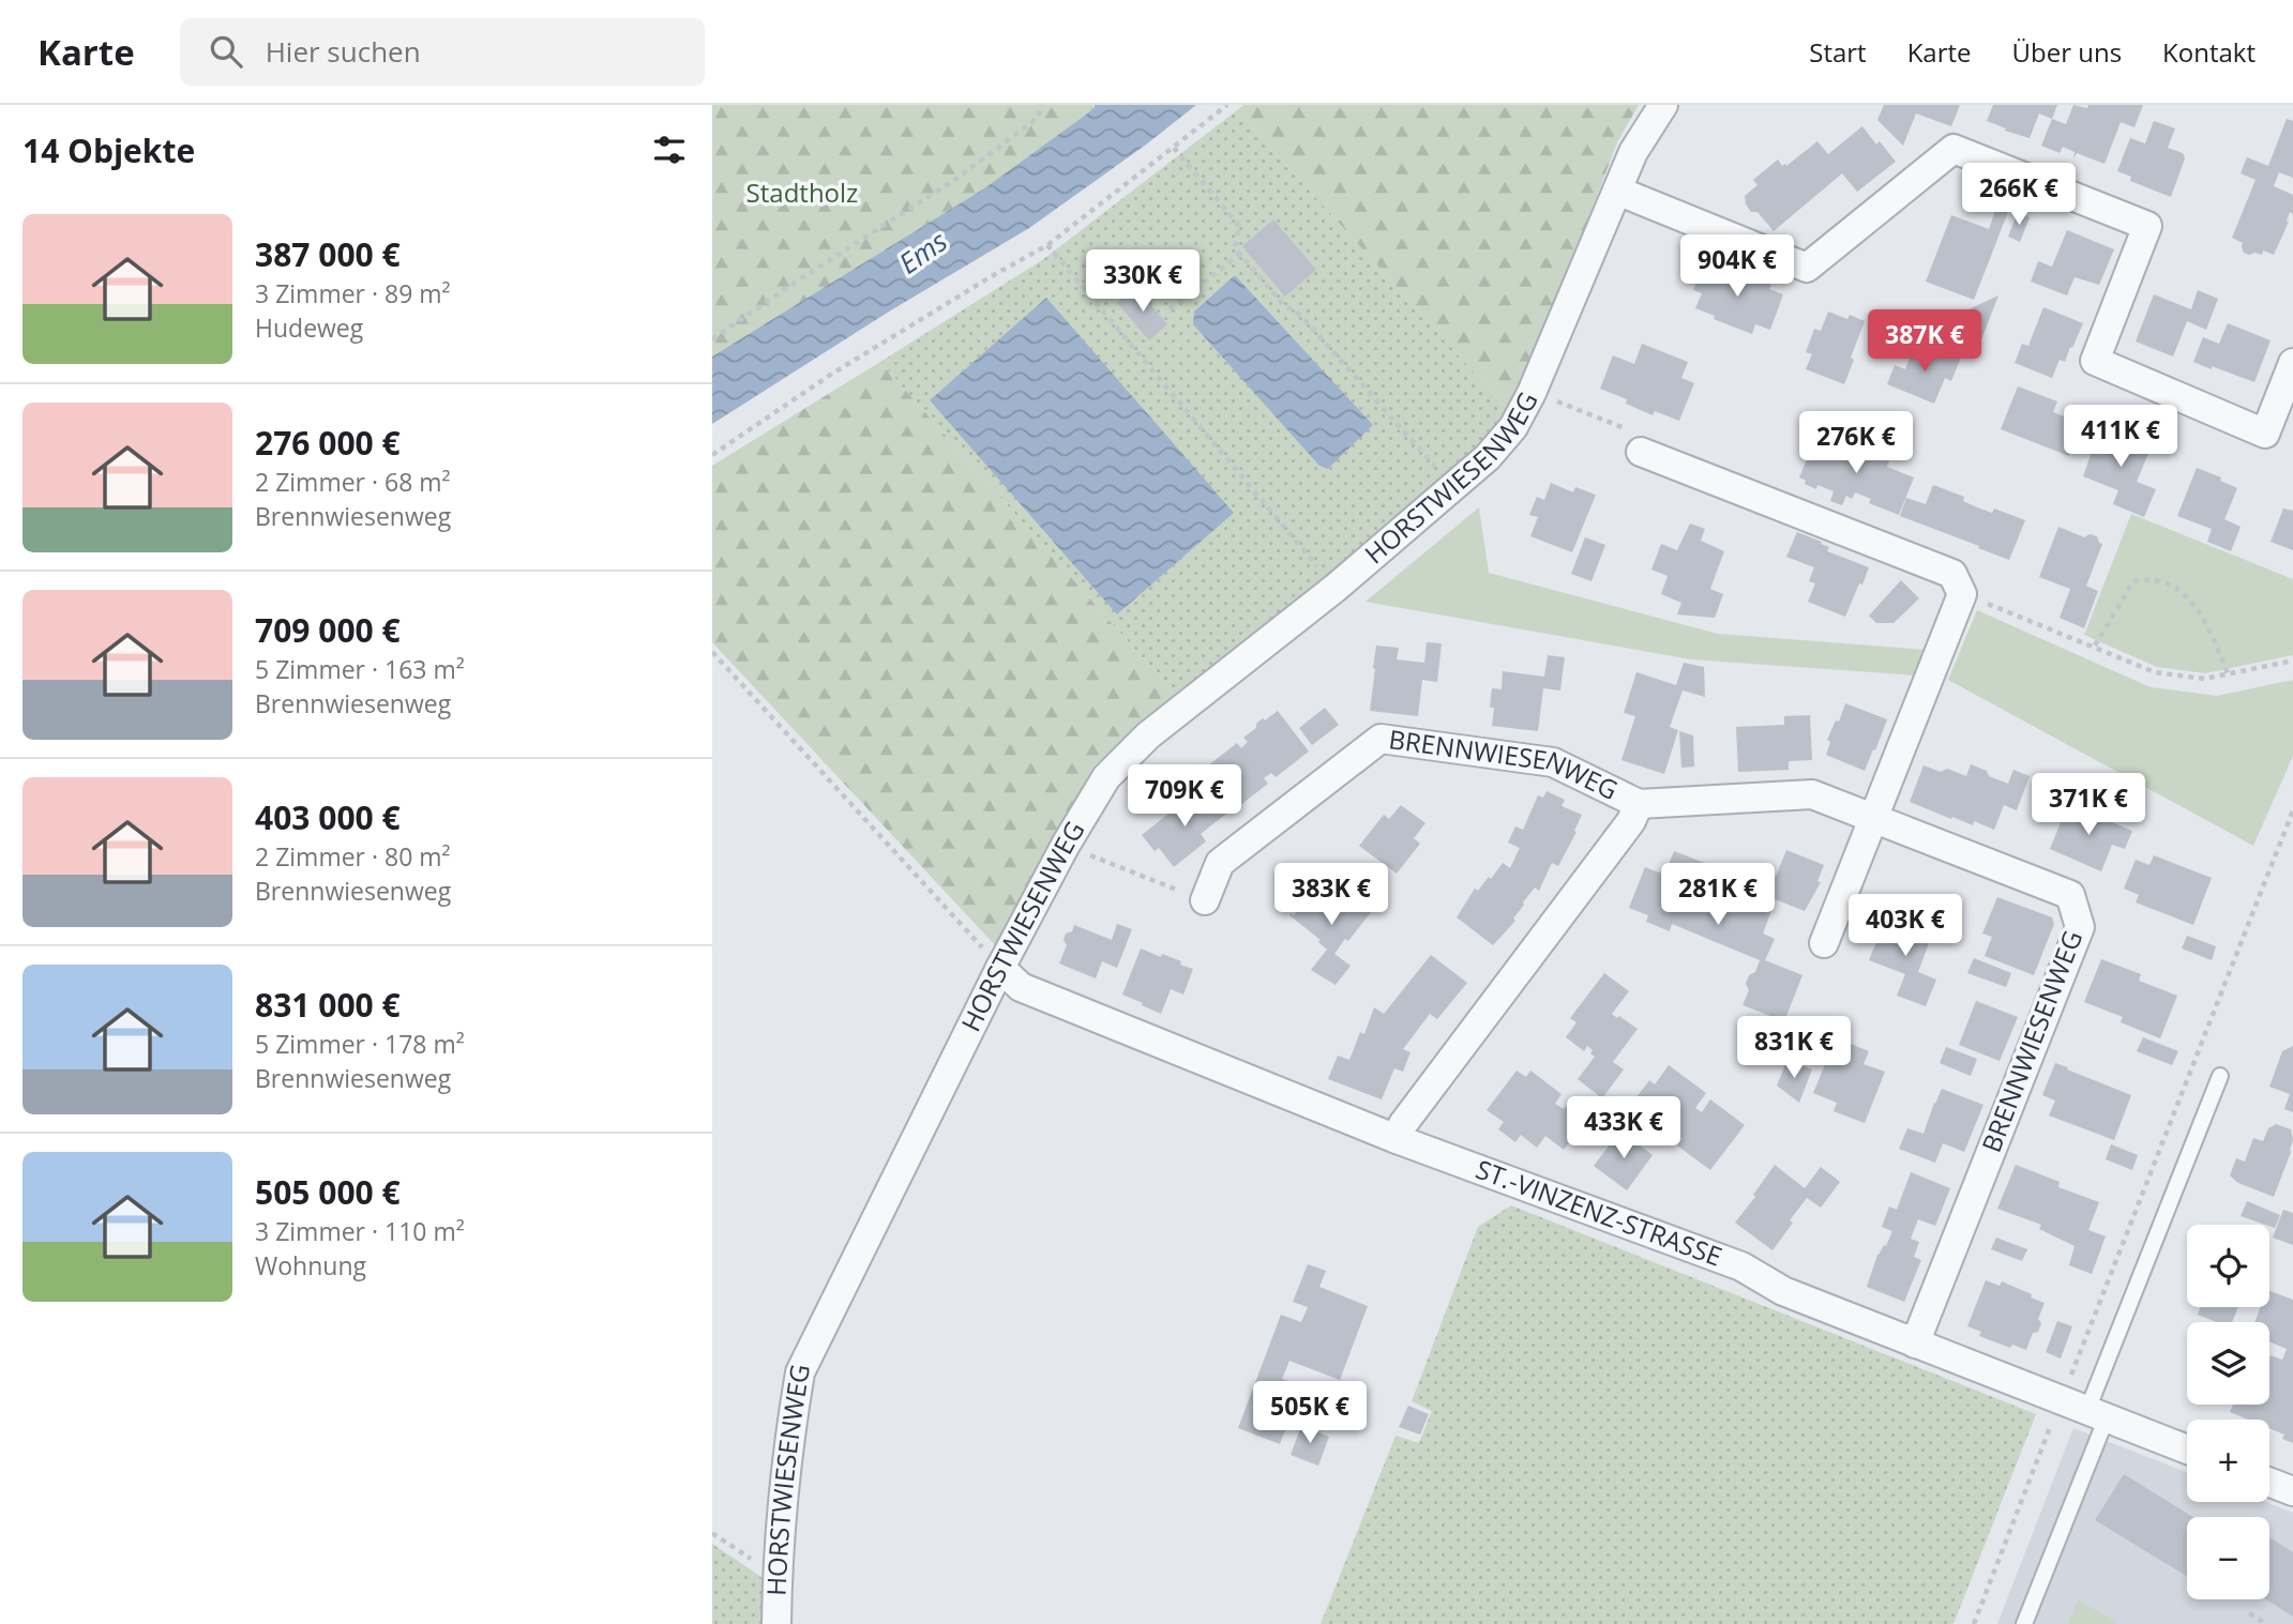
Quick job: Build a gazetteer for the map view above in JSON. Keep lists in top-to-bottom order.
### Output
{
  "streets": {
    "street": ["HORSTWIESENWEG", "BRENNWIESENWEG", "ST.-VINZENZ-STRASSE"]
  },
  "crossings": [
    ["HORSTWIESENWEG", "ST.-VINZENZ-STRASSE"],
    ["BRENNWIESENWEG", "ST.-VINZENZ-STRASSE"]
  ],
  "water": ["Ems"],
  "parks": ["Stadtholz"],
  "page": {
    "header": "Karte",
    "search": "Hier suchen",
    "nav": [
      "Start",
      "Karte",
      "Über uns",
      "Kontakt"
    ],
    "heading": "14 Objekte",
    "price": [
      "266K €",
      "904K €",
      "330K €",
      "387K €",
      "411K €",
      "276K €",
      "709K €",
      "371K €",
      "383K €",
      "281K €",
      "403K €",
      "831K €",
      "433K €",
      "505K €"
    ],
    "list": [
      {
        "name": "387 000 €",
        "note": "3 Zimmer · 89 m² · Hudeweg"
      },
      {
        "name": "276 000 €",
        "note": "2 Zimmer · 68 m² · Brennwiesenweg"
      },
      {
        "name": "709 000 €",
        "note": "5 Zimmer · 163 m² · Brennwiesenweg"
      },
      {
        "name": "403 000 €",
        "note": "2 Zimmer · 80 m² · Brennwiesenweg"
      },
      {
        "name": "831 000 €",
        "note": "5 Zimmer · 178 m² · Brennwiesenweg"
      },
      {
        "name": "505 000 €",
        "note": "3 Zimmer · 110 m² · Wohnung"
      }
    ],
    "map_buttons": ["+", "−"]
  }
}
